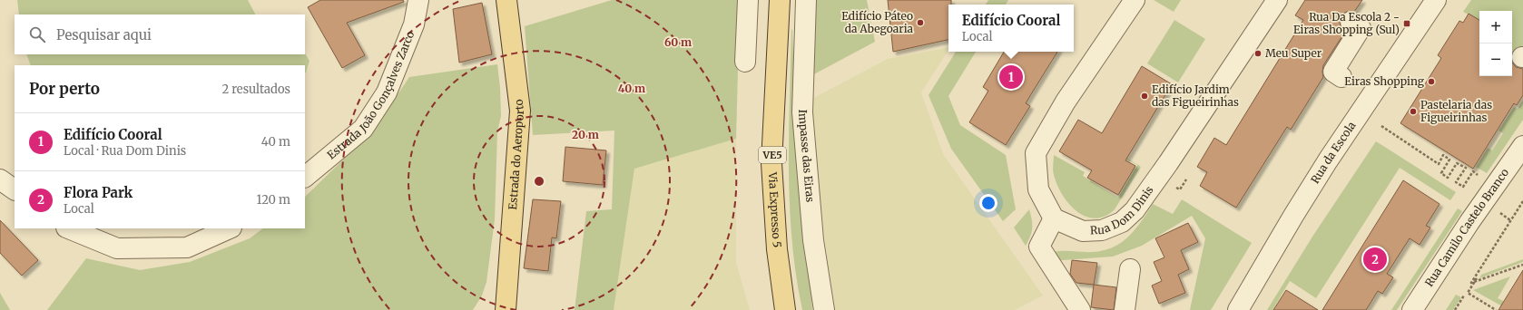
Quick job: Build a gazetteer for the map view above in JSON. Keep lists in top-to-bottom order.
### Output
{
  "streets": {
    "main road": ["Estrada do Aeroporto", "VE5", "Via Expresso 5"],
    "street": [
      "Estrada João Gonçalves Zarco",
      "Rua da Escola",
      "Impasse das Eiras",
      "Rua Dom Dinis",
      "Rua Camilo Castelo Branco"
    ]
  },
  "places": {
    "other": [
      "Edifício Páteo da Abegoaria",
      "Meu Super",
      "Eiras Shopping",
      "Edifício Jardim das Figueirinhas",
      "Pastelaria das Figueirinhas"
    ],
    "transit": ["Rua Da Escola 2 - Eiras Shopping (Sul)"]
  },
  "page": {
    "popup": ["Edifício Cooral", "Local"],
    "map_buttons": ["+", "−"],
    "search": "Pesquisar aqui",
    "pins": ["1", "2"],
    "heading": ["Por perto", "2 resultados"],
    "list": [
      {
        "mark": "1",
        "name": "Edifício Cooral",
        "note": "Local · Rua Dom Dinis",
        "value": "40 m"
      },
      {
        "mark": "2",
        "name": "Flora Park",
        "note": "Local",
        "value": "120 m"
      }
    ]
  },
  "rings": ["60 m", "40 m", "20 m"]
}
